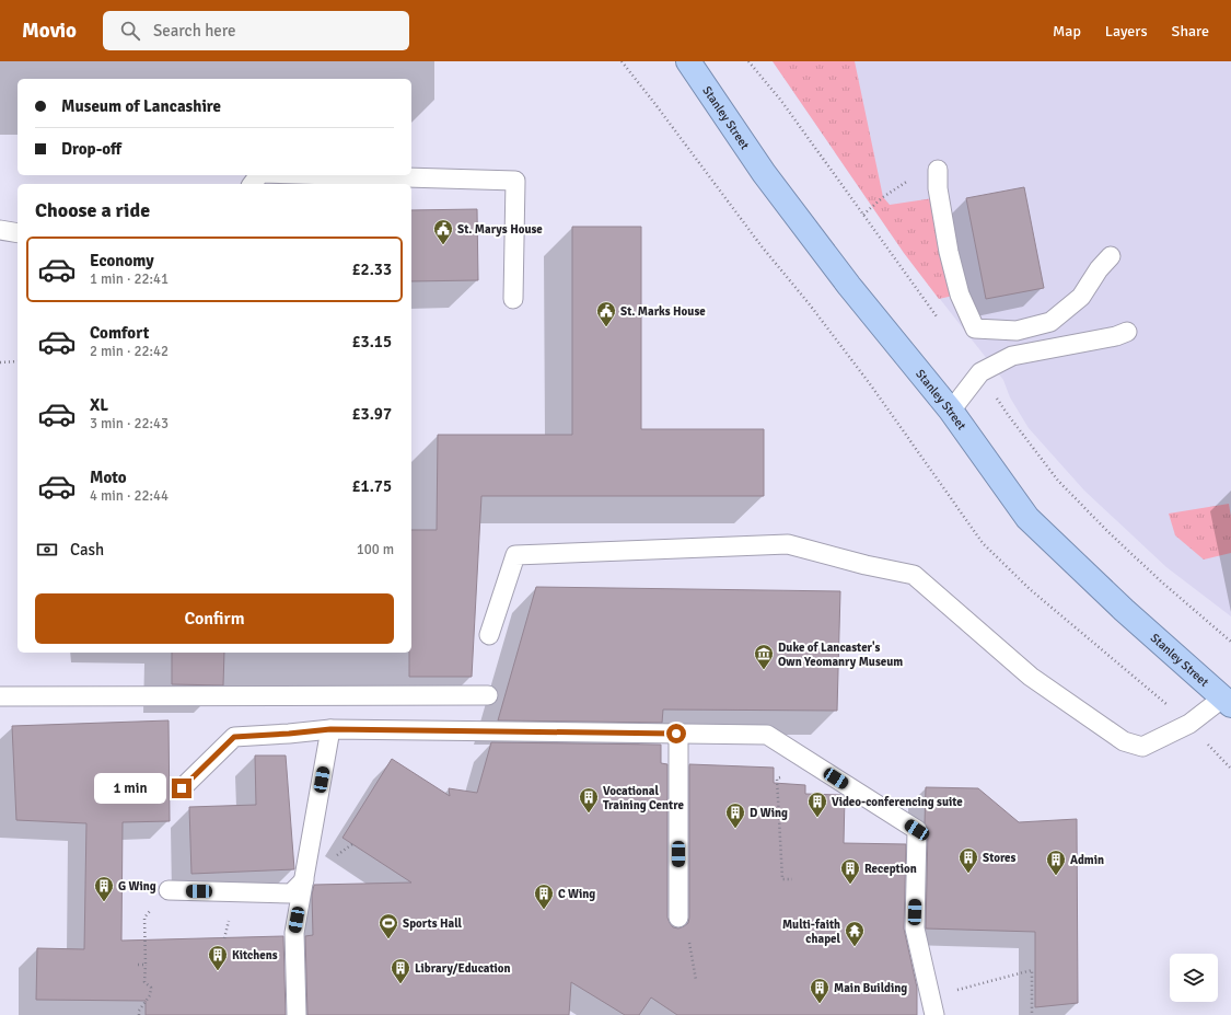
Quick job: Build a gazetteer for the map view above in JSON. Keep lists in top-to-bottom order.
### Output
{
  "streets": {
    "highway": ["Stanley Street"]
  },
  "places": {
    "public building": ["St. Marys House", "St. Marks House"],
    "museum": ["Duke of Lancaster's Own Yeomanry Museum"],
    "building": [
      "Vocational Training Centre",
      "Video-conferencing suite",
      "D Wing",
      "Stores",
      "Admin",
      "Reception",
      "G Wing",
      "C Wing",
      "Kitchens",
      "Library/Education",
      "Main Building"
    ],
    "sports": ["Sports Hall"],
    "temple": ["Multi-faith chapel"]
  },
  "page": {
    "header": "Movio",
    "search": "Search here",
    "nav": ["Map", "Layers", "Share"],
    "banner": ["Museum of Lancashire", "Drop-off"],
    "heading": "Choose a ride",
    "list": [
      {
        "name": "Economy",
        "note": "1 min · 22:41",
        "value": "£2.33"
      },
      {
        "name": "Comfort",
        "note": "2 min · 22:42",
        "value": "£3.15"
      },
      {
        "name": "XL",
        "note": "3 min · 22:43",
        "value": "£3.97"
      },
      {
        "name": "Moto",
        "note": "4 min · 22:44",
        "value": "£1.75"
      }
    ],
    "pay": ["Cash", "100 m"],
    "buttons": "Confirm",
    "bubble": "1 min"
  }
}
